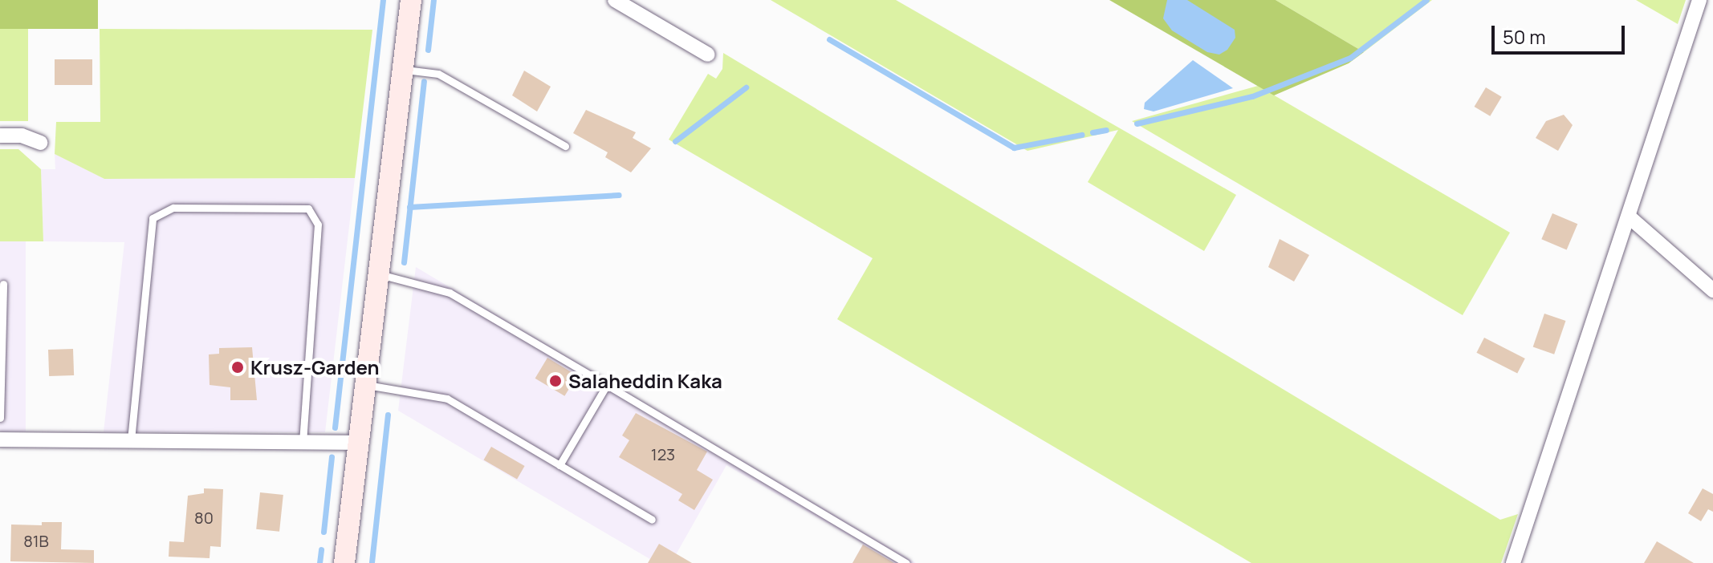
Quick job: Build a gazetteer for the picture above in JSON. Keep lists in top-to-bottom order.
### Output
{
  "places": ["Krusz-Garden", "Salaheddin Kaka"],
  "house_numbers": ["123", "80", "81B"],
  "scale_bar": "50 m"
}
